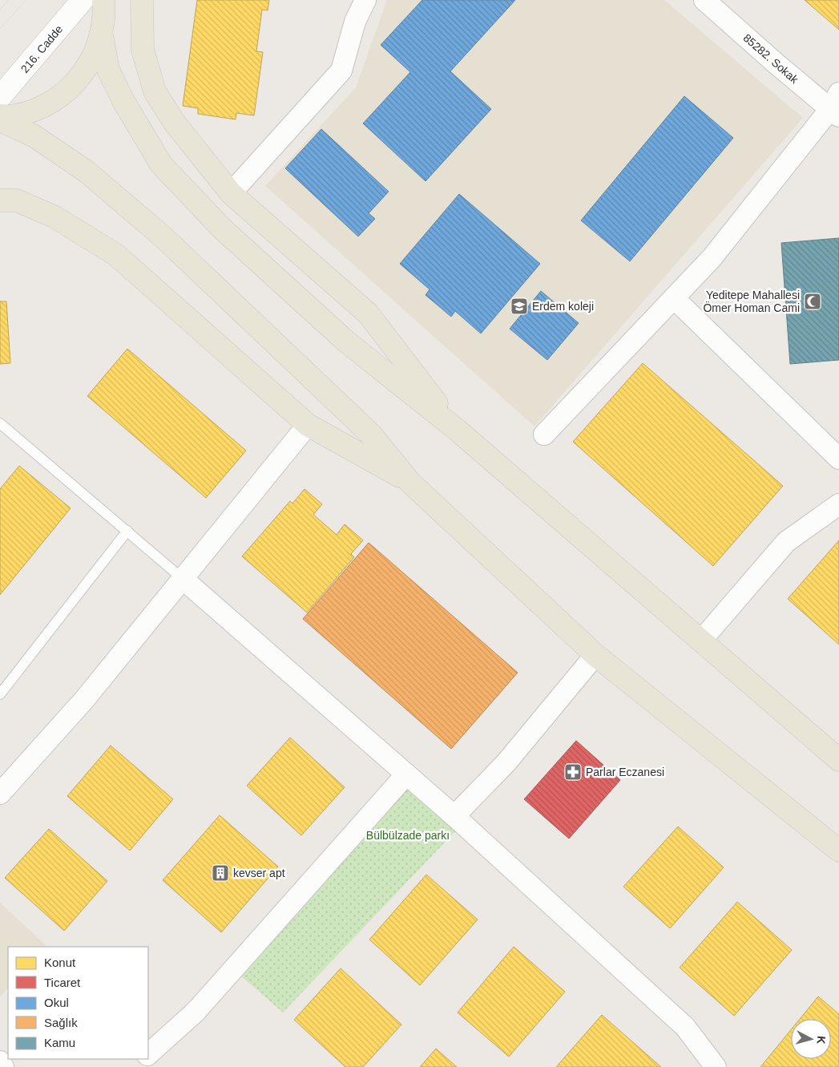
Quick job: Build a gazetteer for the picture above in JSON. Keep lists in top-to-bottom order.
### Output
{
  "streets": {
    "main road": ["216. Cadde"],
    "street": ["85282. Sokak"]
  },
  "parks": ["Bülbülzade parkı"],
  "places": {
    "mosque": ["Yeditepe Mahallesi Ömer Homan Cami"],
    "school or university": ["Erdem koleji"],
    "pharmacy": ["Parlar Eczanesi"],
    "building": ["kevser apt"]
  },
  "legend": [
    "Konut",
    "Ticaret",
    "Okul",
    "Sağlık",
    "Kamu"
  ],
  "north": "right"
}
